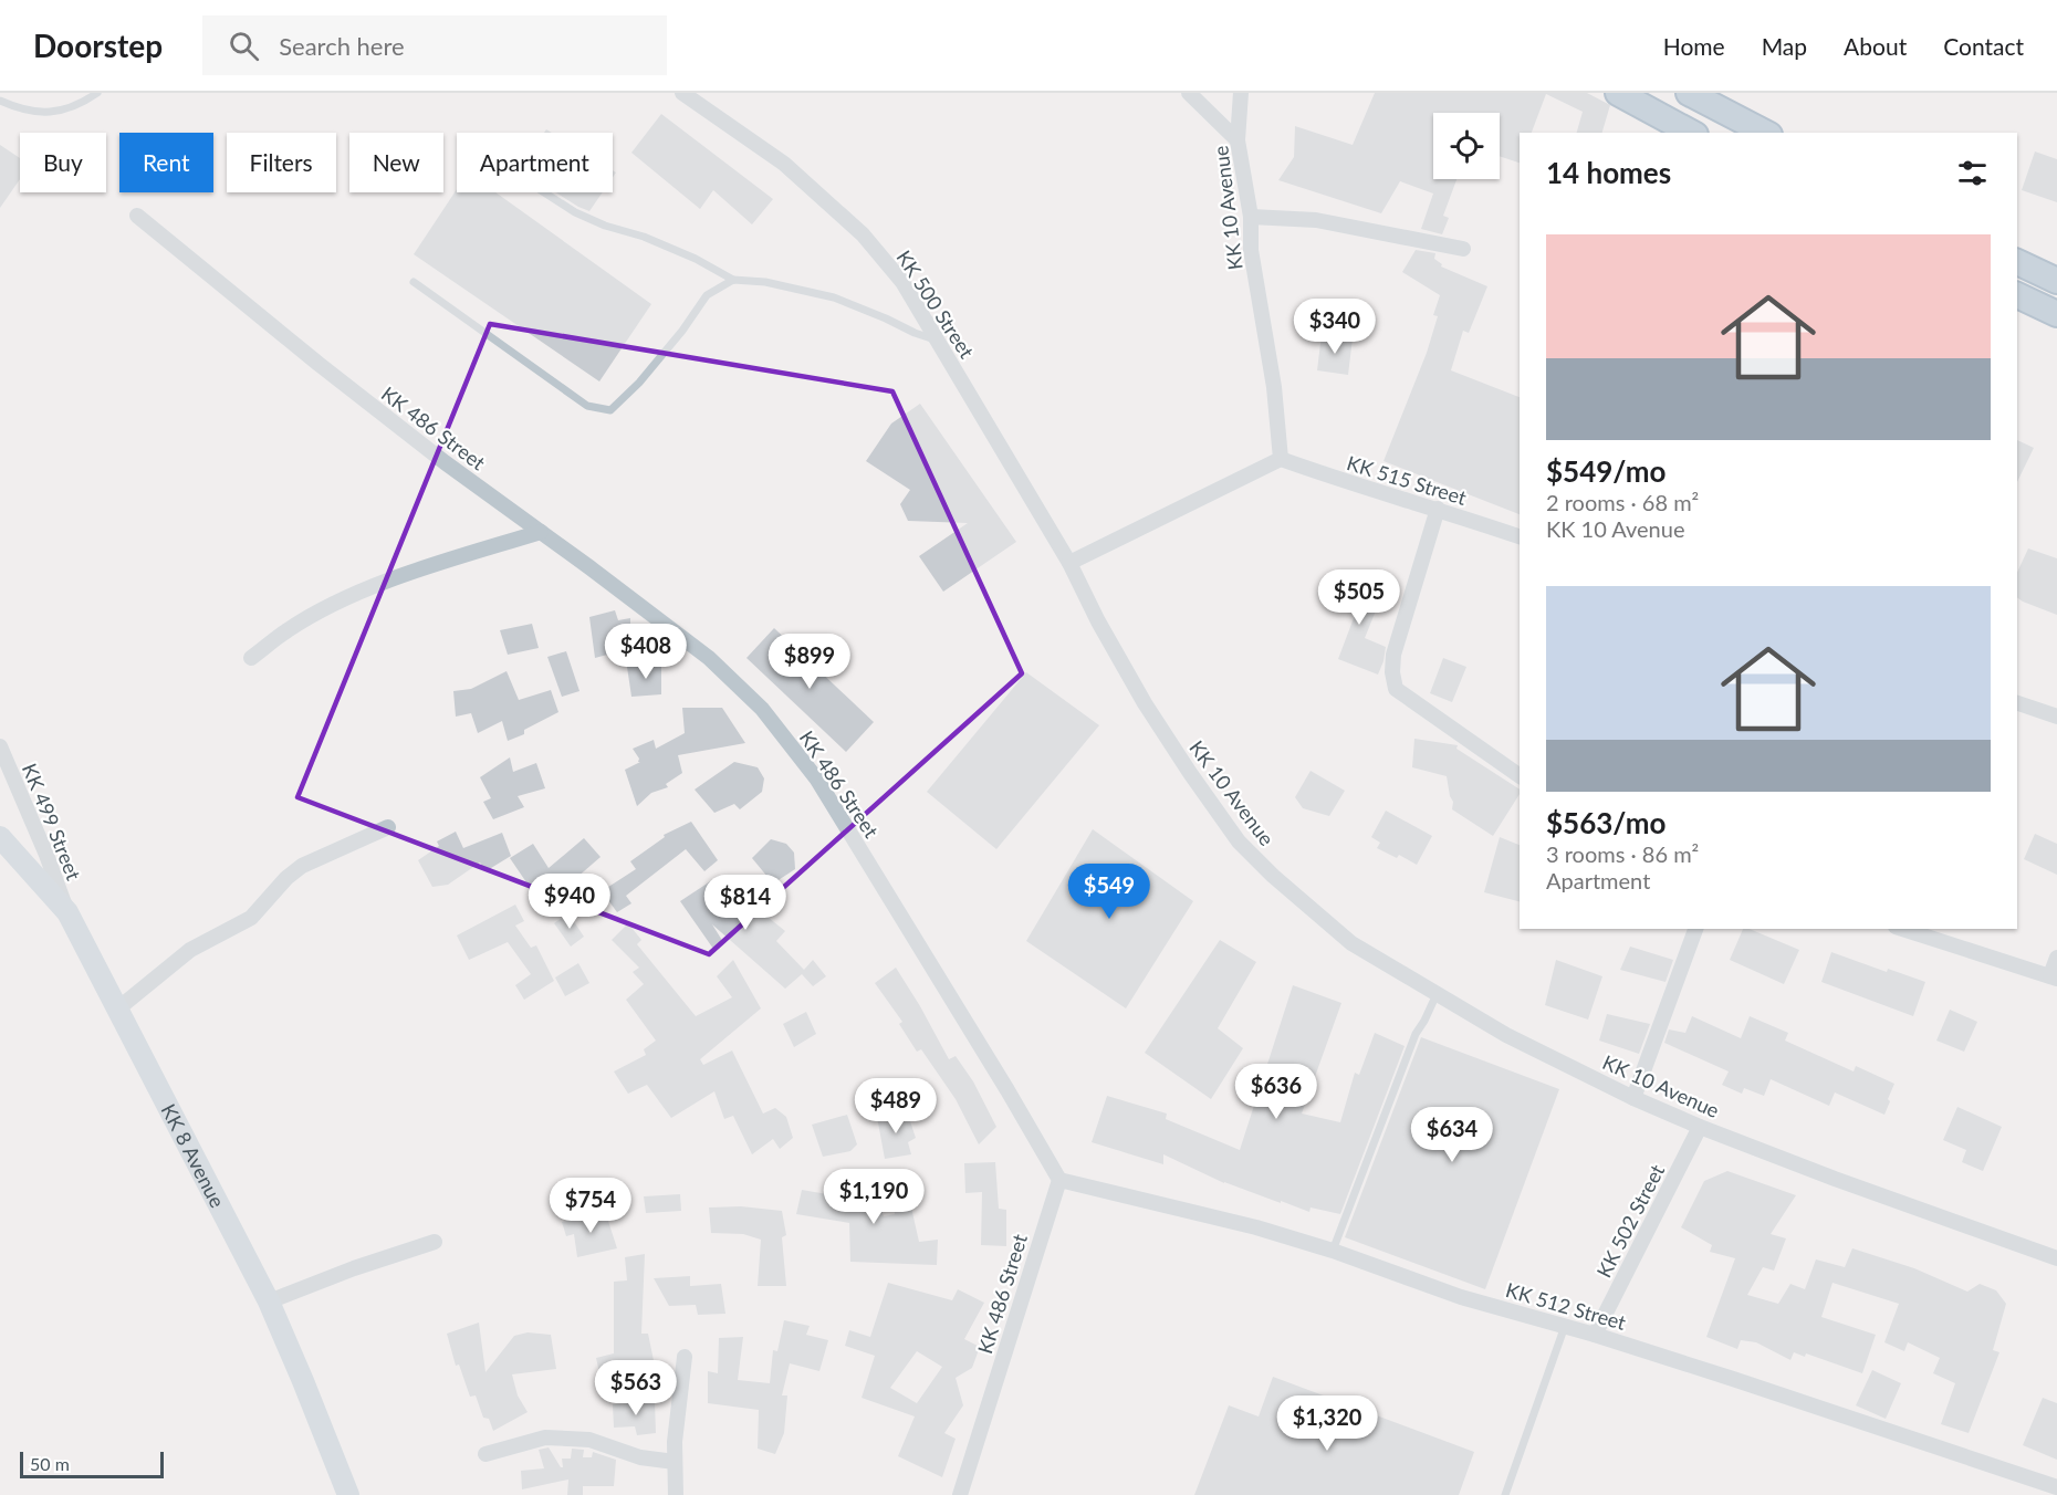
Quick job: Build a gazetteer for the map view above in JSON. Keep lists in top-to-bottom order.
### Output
{
  "streets": {
    "main road": ["KK 8 Avenue"],
    "street": [
      "KK 10 Avenue",
      "KK 500 Street",
      "KK 486 Street",
      "KK 515 Street",
      "KK 499 Street",
      "KK 502 Street",
      "KK 512 Street"
    ]
  },
  "crossings": [
    ["KK 10 Avenue", "KK 500 Street"],
    ["KK 10 Avenue", "KK 515 Street"],
    ["KK 10 Avenue", "KK 502 Street"],
    ["KK 486 Street", "KK 512 Street"],
    ["KK 499 Street", "KK 8 Avenue"],
    ["KK 502 Street", "KK 512 Street"]
  ],
  "scale_bar": "50 m",
  "page": {
    "header": "Doorstep",
    "search": "Search here",
    "nav": [
      "Home",
      "Map",
      "About",
      "Contact"
    ],
    "chip": [
      "Buy",
      "Rent",
      "Filters",
      "New",
      "Apartment"
    ],
    "heading": "14 homes",
    "list": [
      {
        "name": "$549/mo",
        "note": "2 rooms · 68 m² · KK 10 Avenue"
      },
      {
        "name": "$563/mo",
        "note": "3 rooms · 86 m² · Apartment"
      }
    ],
    "price": [
      "$340",
      "$505",
      "$408",
      "$899",
      "$549",
      "$940",
      "$814",
      "$636",
      "$489",
      "$634",
      "$1,190",
      "$754",
      "$563",
      "$1,320"
    ],
    "scale": "50 m"
  }
}
